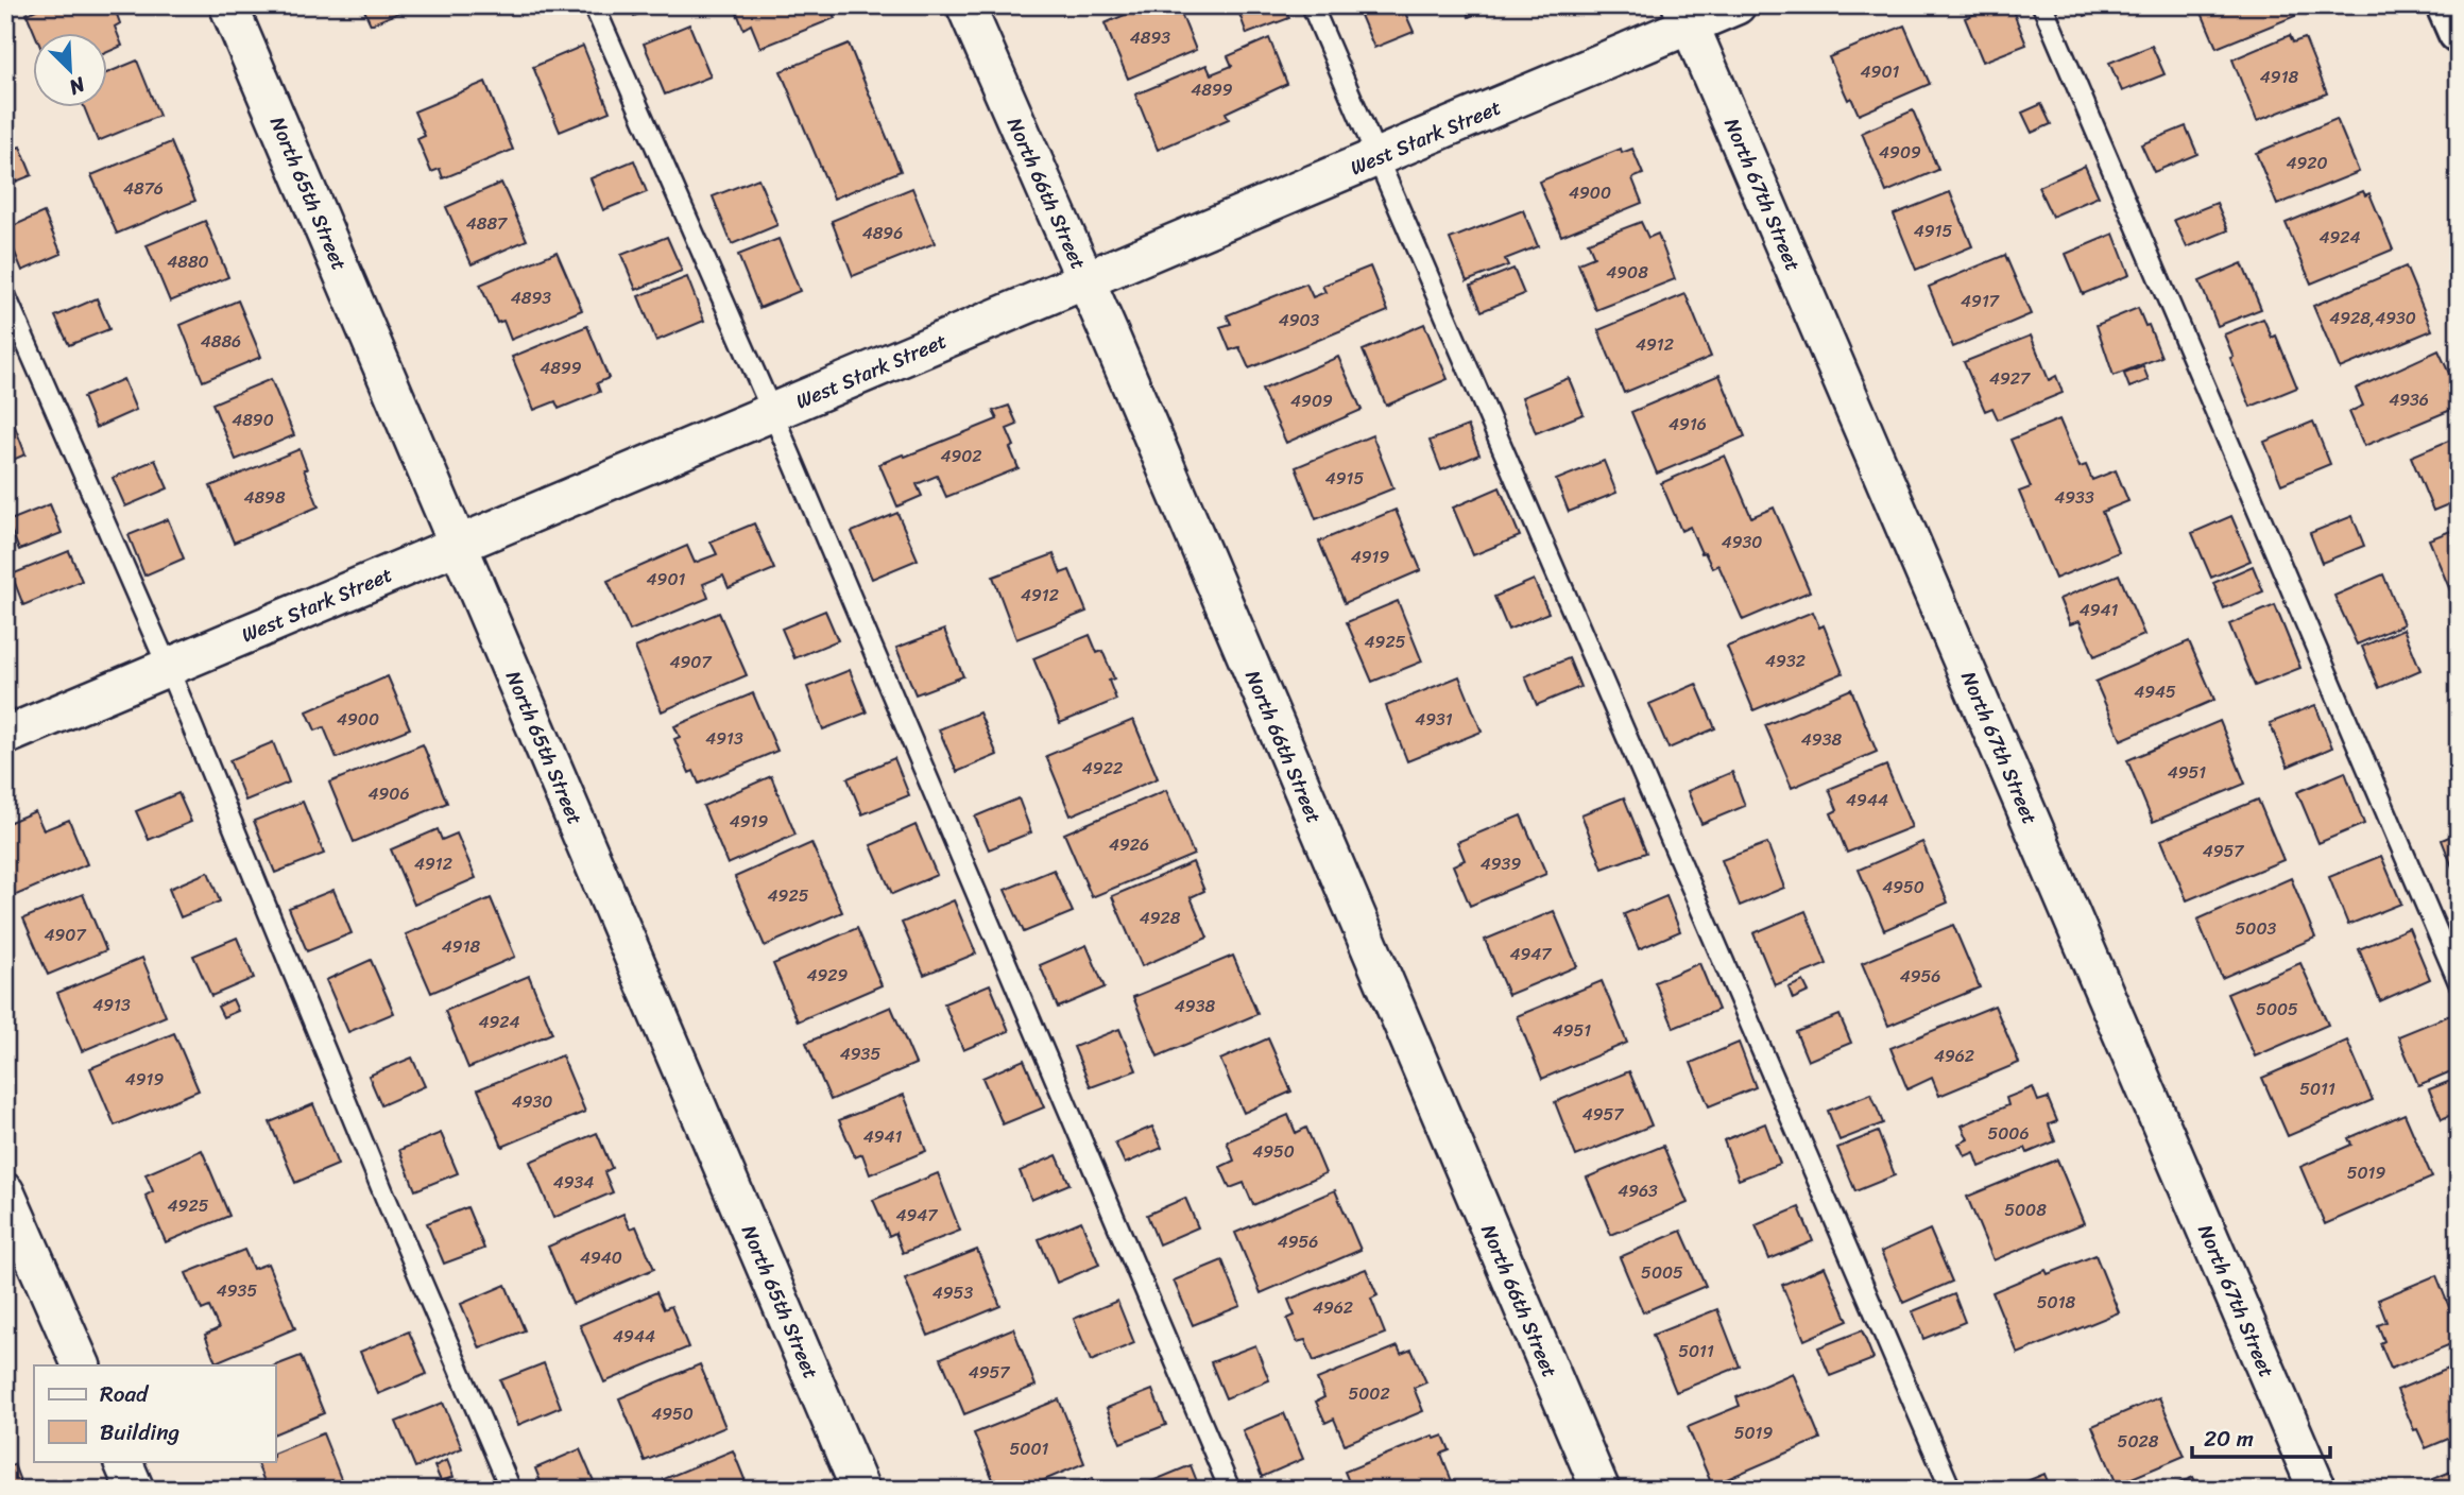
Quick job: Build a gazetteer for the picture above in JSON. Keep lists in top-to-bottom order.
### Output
{
  "streets": {
    "street": [
      "West Stark Street",
      "North 65th Street",
      "North 66th Street",
      "North 67th Street"
    ]
  },
  "crossings": [
    ["West Stark Street", "North 65th Street"],
    ["West Stark Street", "North 66th Street"],
    ["West Stark Street", "North 67th Street"]
  ],
  "house_numbers": [
    "4893",
    "4901",
    "4918",
    "4899",
    "4909",
    "4920",
    "4876",
    "4900",
    "4887",
    "4915",
    "4896",
    "4924",
    "4880",
    "4908",
    "4893",
    "4917",
    "4928,4930",
    "4903",
    "4886",
    "4912",
    "4899",
    "4927",
    "4936",
    "4909",
    "4890",
    "4916",
    "4902",
    "4915",
    "4898",
    "4933",
    "4930",
    "4919",
    "4901",
    "4912",
    "4941",
    "4925",
    "4932",
    "4907",
    "4945",
    "4900",
    "4931",
    "4913",
    "4938",
    "4922",
    "4951",
    "4906",
    "4944",
    "4919",
    "4926",
    "4957",
    "4912",
    "4939",
    "4950",
    "4925",
    "4928",
    "5003",
    "4907",
    "4918",
    "4947",
    "4929",
    "4956",
    "4913",
    "4938",
    "5005",
    "4924",
    "4951",
    "4935",
    "4962",
    "4919",
    "5011",
    "4930",
    "4957",
    "5006",
    "4941",
    "4950",
    "5019",
    "4934",
    "4963",
    "4925",
    "5008",
    "4947",
    "4956",
    "4940",
    "5005",
    "4935",
    "4953",
    "5018",
    "4962",
    "4944",
    "5011",
    "4957",
    "5002",
    "4950",
    "5019",
    "5028",
    "5001"
  ],
  "legend": ["Road", "Building"],
  "scale_bar": "20 m",
  "north": "bottom right"
}
